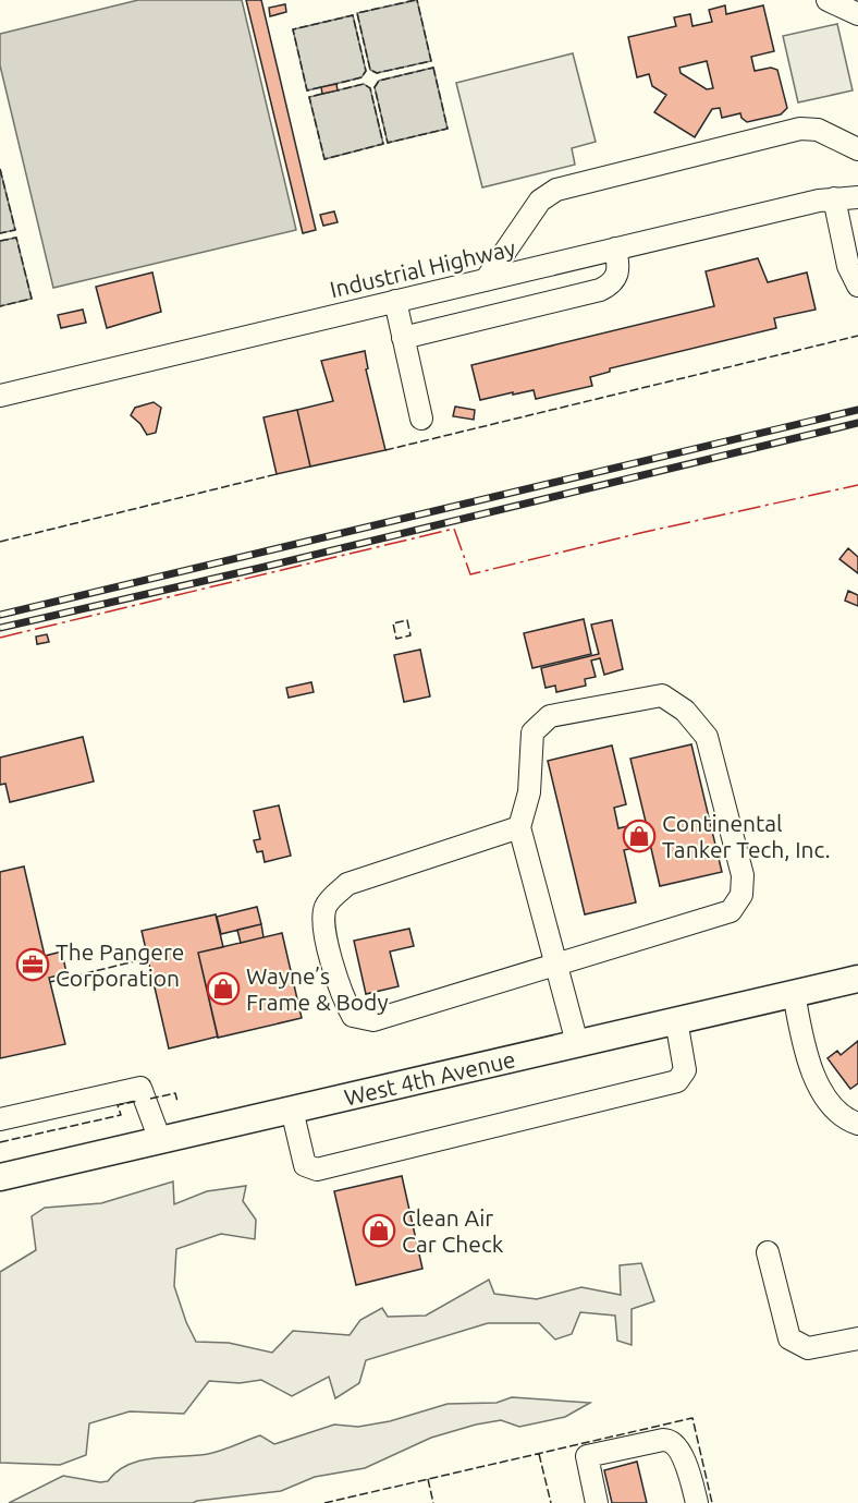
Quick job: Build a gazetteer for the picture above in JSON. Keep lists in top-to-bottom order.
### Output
{
  "streets": {
    "main road": ["West 4th Avenue"],
    "street": ["Industrial Highway"]
  },
  "places": {
    "shop": ["Continental Tanker Tech, Inc.", "Wayne’s Frame & Body", "Clean Air Car Check"],
    "office": ["The Pangere Corporation"]
  }
}
